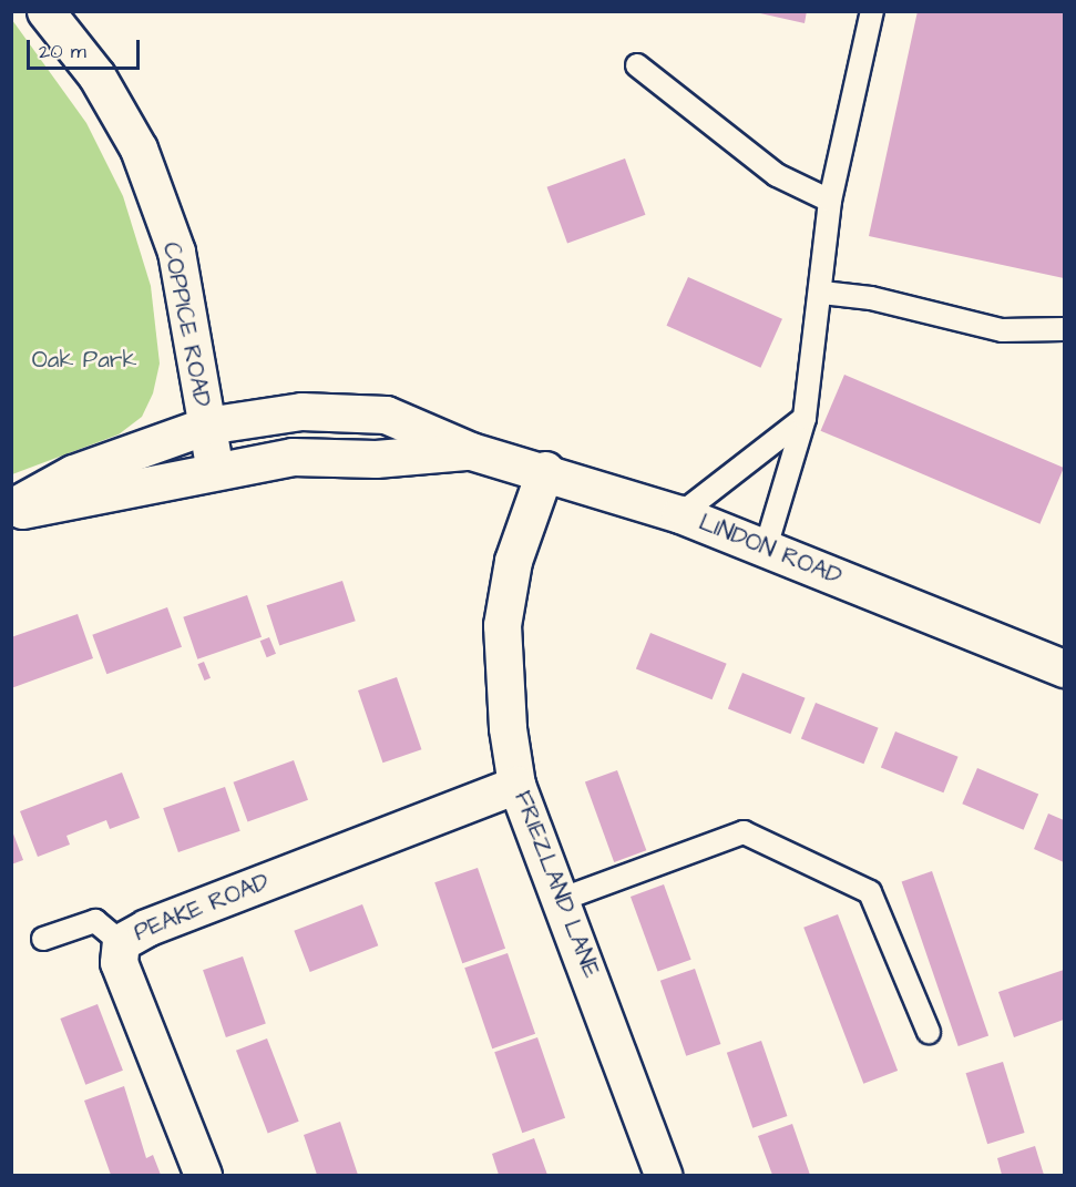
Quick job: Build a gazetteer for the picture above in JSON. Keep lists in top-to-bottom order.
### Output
{
  "streets": {
    "main road": [
      "COPPICE ROAD",
      "LINDON ROAD",
      "FRIEZLAND LANE",
      "PEAKE ROAD"
    ]
  },
  "crossings": [
    ["COPPICE ROAD", "LINDON ROAD"],
    ["LINDON ROAD", "FRIEZLAND LANE"],
    ["FRIEZLAND LANE", "PEAKE ROAD"]
  ],
  "parks": ["Oak Park"],
  "scale_bar": "20 m"
}
